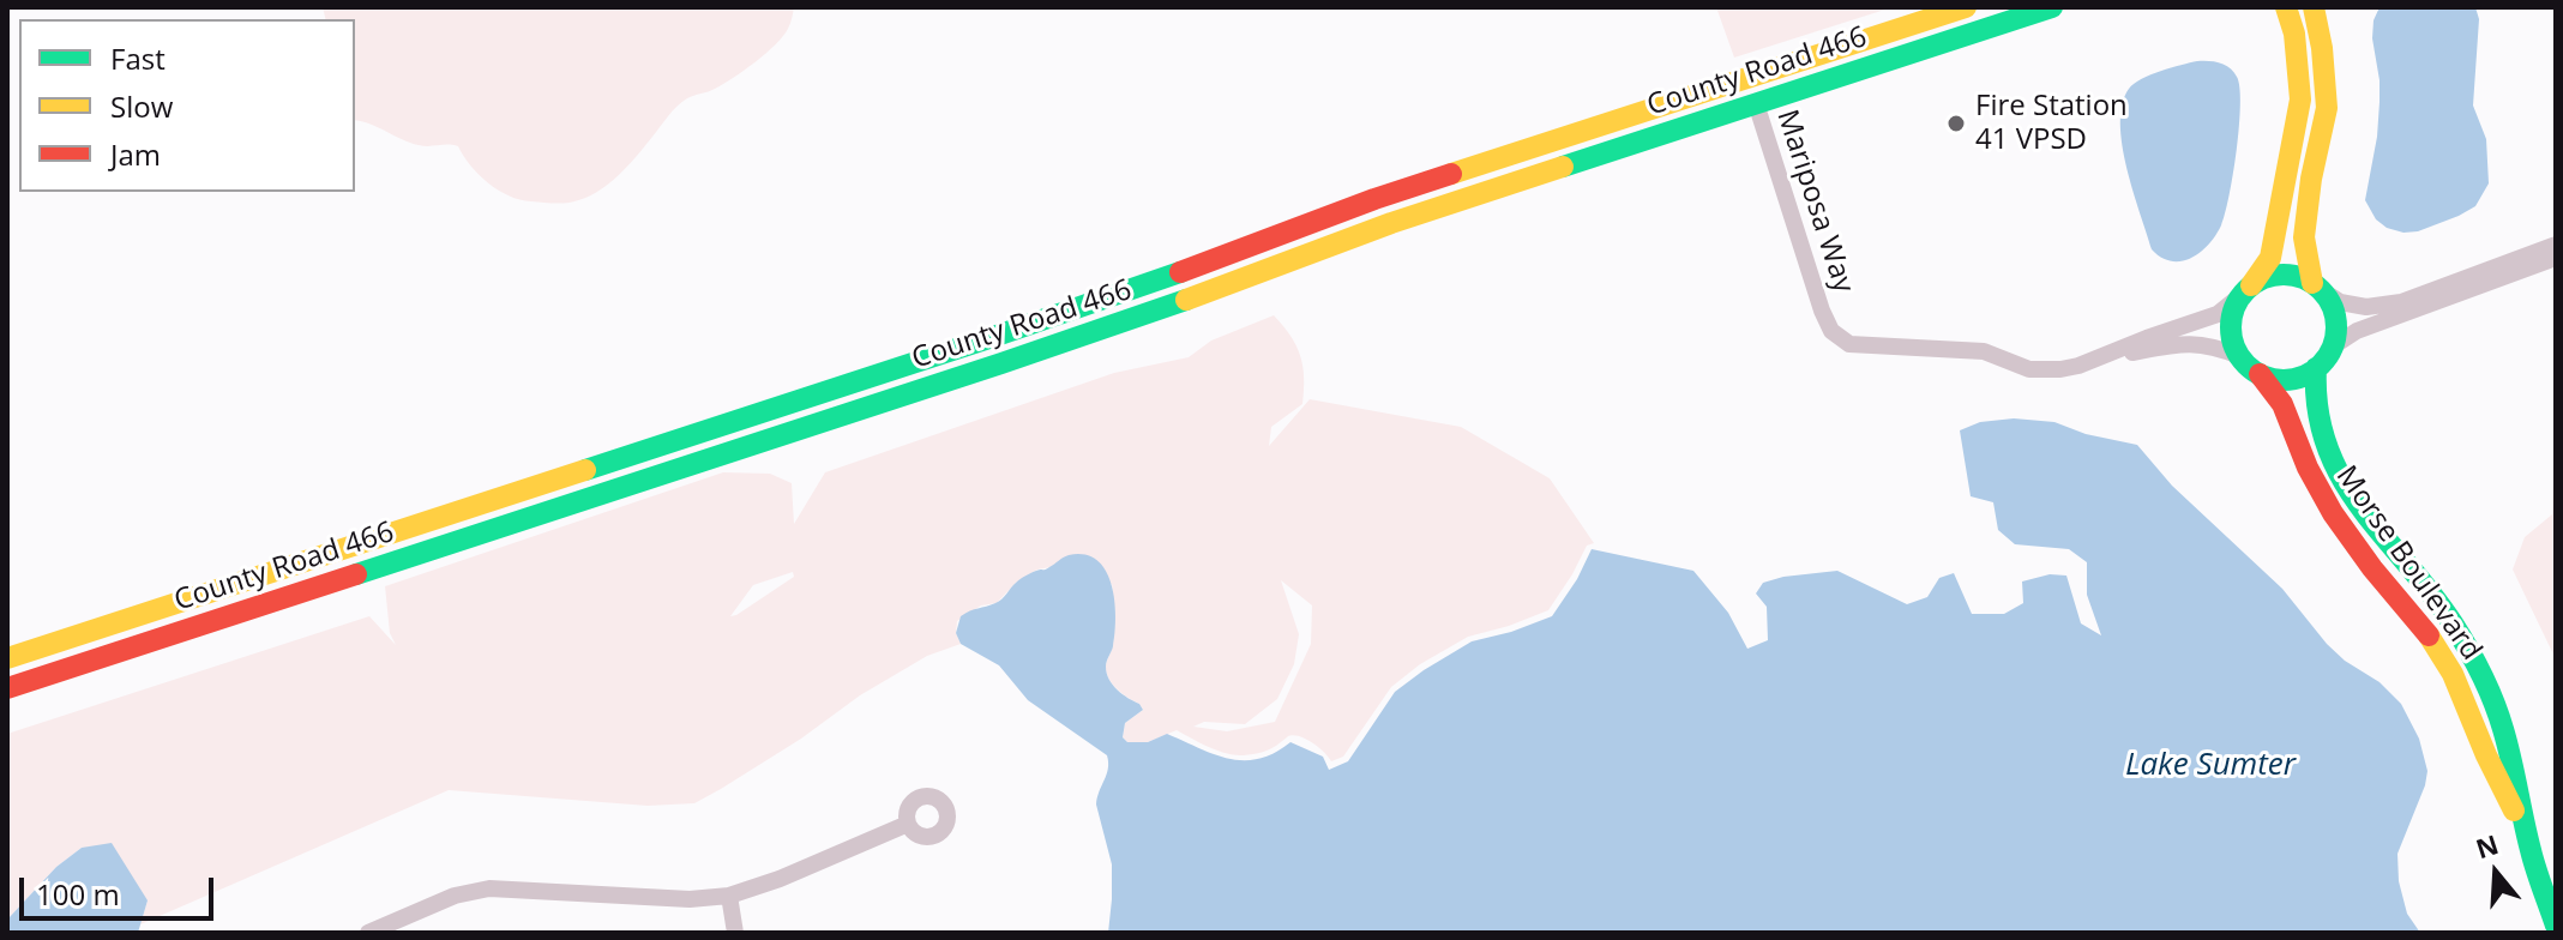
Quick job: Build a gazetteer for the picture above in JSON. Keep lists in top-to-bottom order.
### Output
{
  "streets": {
    "main road": ["County Road 466", "Morse Boulevard"],
    "street": ["Mariposa Way"]
  },
  "crossings": [
    ["County Road 466", "Mariposa Way"],
    ["Mariposa Way", "Morse Boulevard"]
  ],
  "water": ["Lake Sumter"],
  "places": ["Fire Station 41 VPSD"],
  "legend": ["Fast", "Slow", "Jam"],
  "scale_bar": "100 m",
  "north": "top"
}
